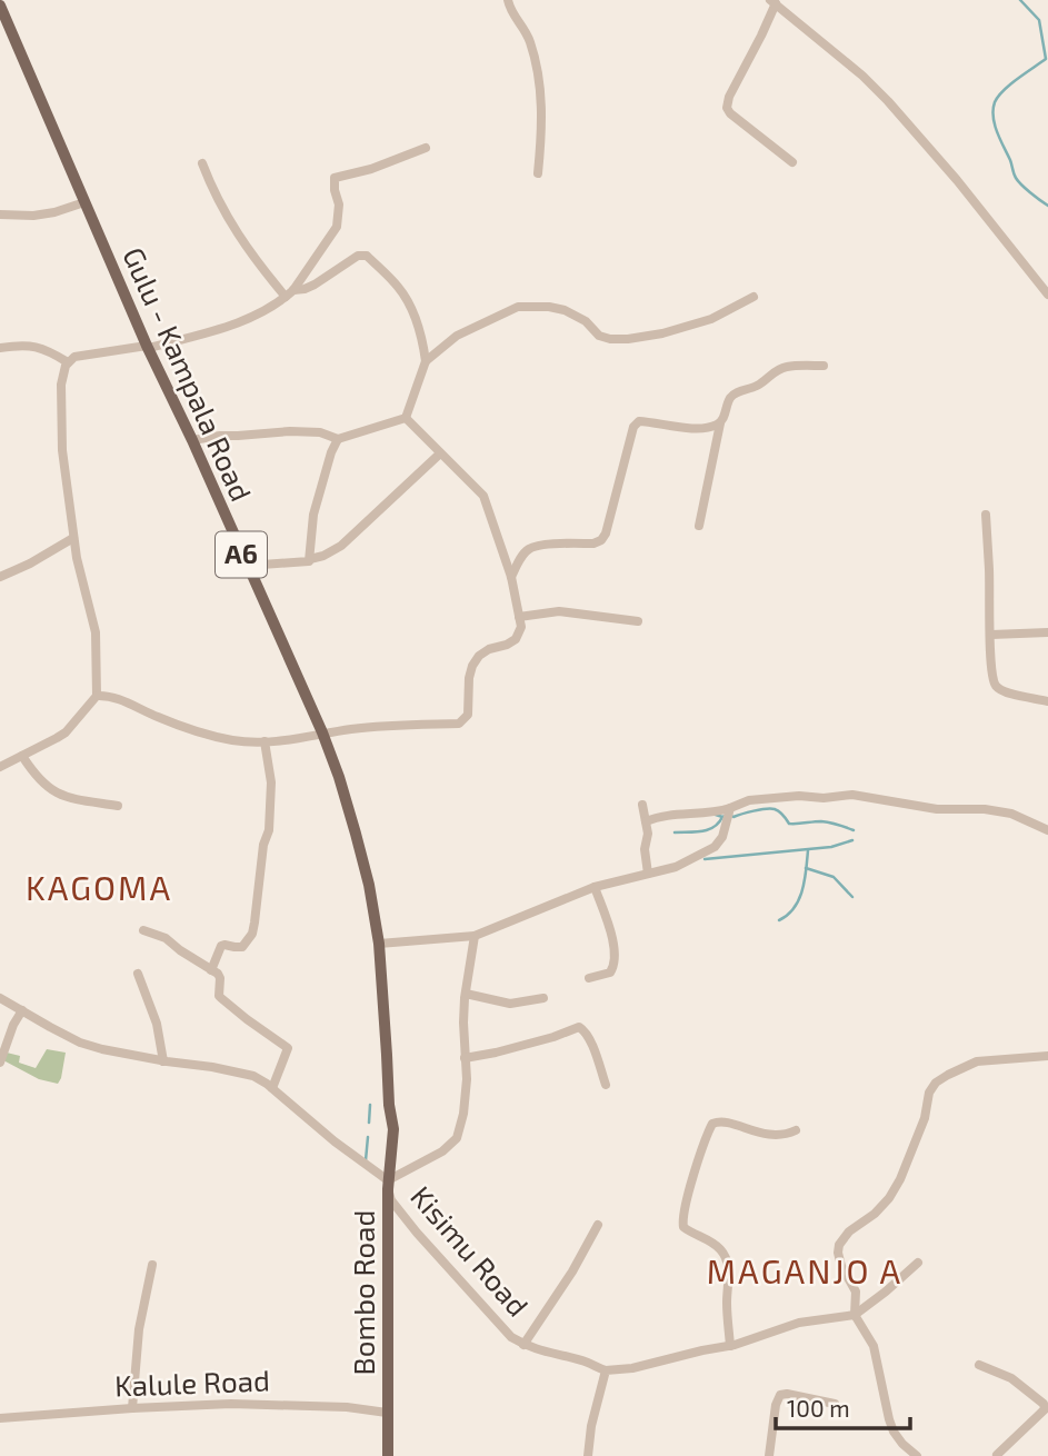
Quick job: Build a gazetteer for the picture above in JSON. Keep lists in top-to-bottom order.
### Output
{
  "streets": {
    "main road": ["Gulu - Kampala Road", "A6", "Bombo Road"],
    "street": ["Kisimu Road", "Kalule Road"]
  },
  "crossings": [
    ["Gulu - Kampala Road", "Bombo Road"],
    ["Kisimu Road", "Bombo Road"],
    ["Bombo Road", "Kalule Road"]
  ],
  "districts": ["KAGOMA", "MAGANJO A"],
  "scale_bar": "100 m"
}
